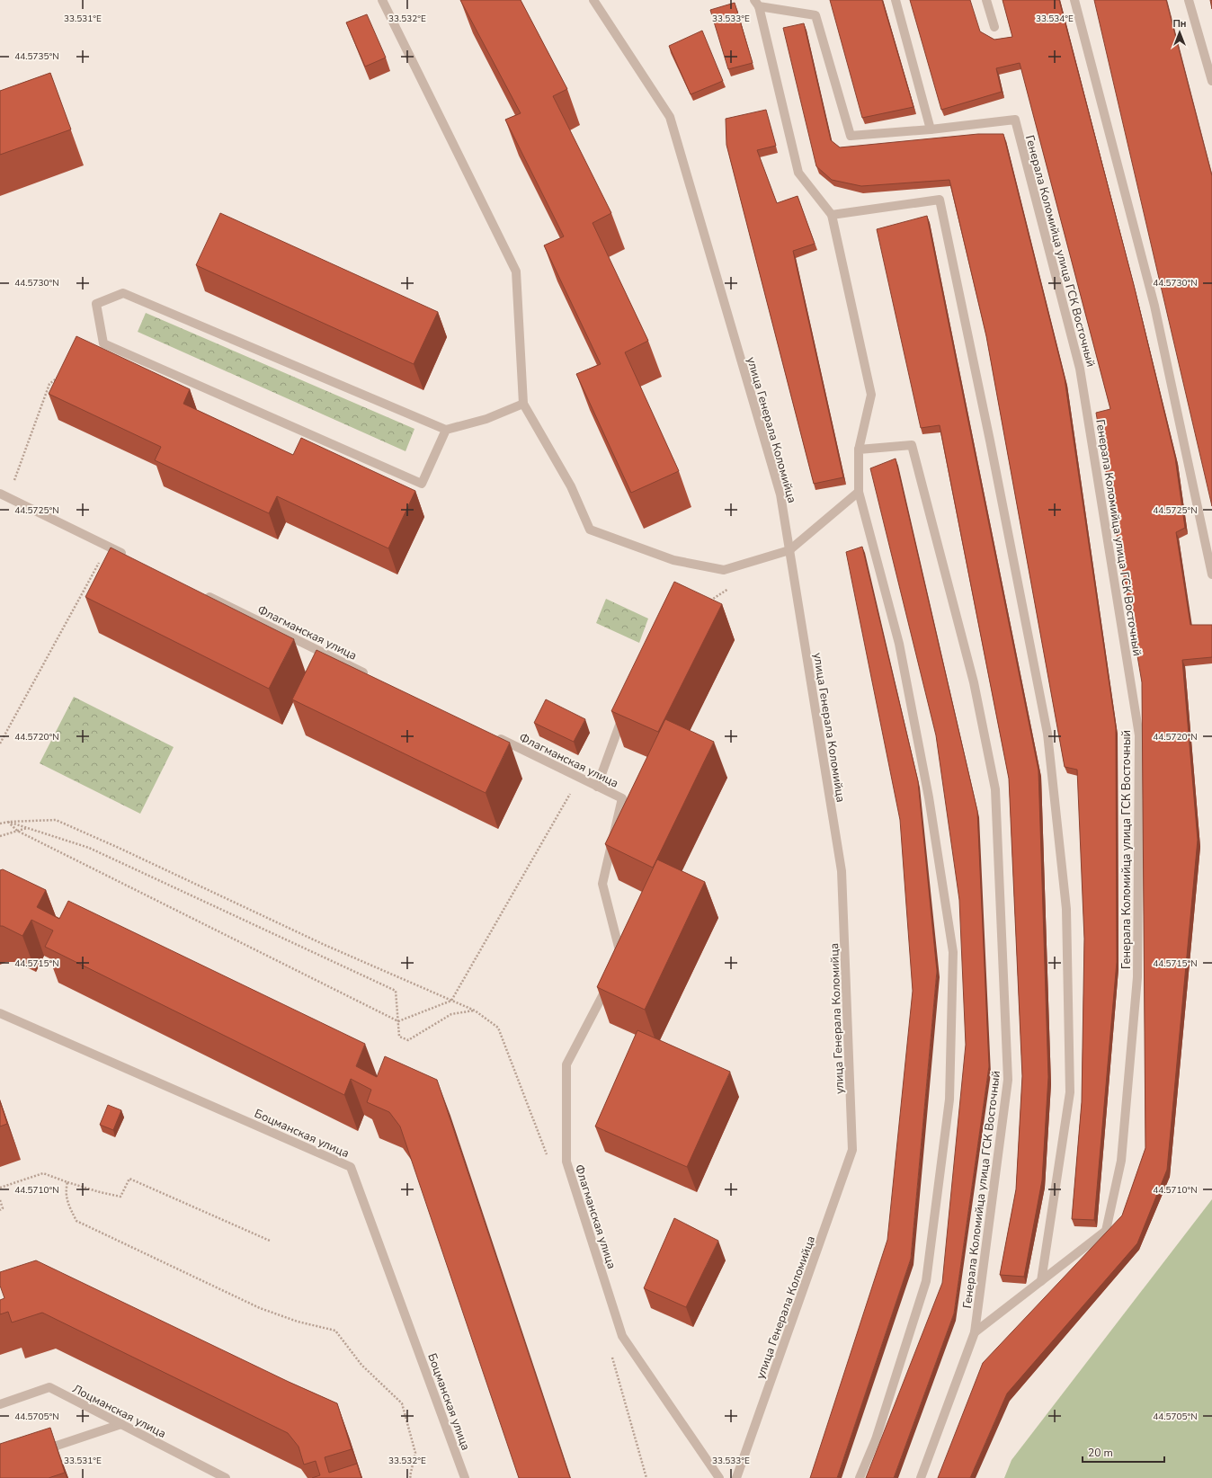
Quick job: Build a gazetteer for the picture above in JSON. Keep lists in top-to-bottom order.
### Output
{
  "streets": {
    "street": [
      "Генерала Коломийца улица ГСК Восточный",
      "улица Генерала Коломийца",
      "Флагманская улица",
      "Боцманская улица",
      "Лоцманская улица"
    ]
  },
  "scale_bar": "20 m",
  "north": "top",
  "coordinates": [
    "33.531°E",
    "33.532°E",
    "33.533°E",
    "33.534°E",
    "44.5735°N",
    "44.5730°N",
    "44.5725°N",
    "44.5720°N",
    "44.5715°N",
    "44.5710°N",
    "44.5705°N"
  ]
}
